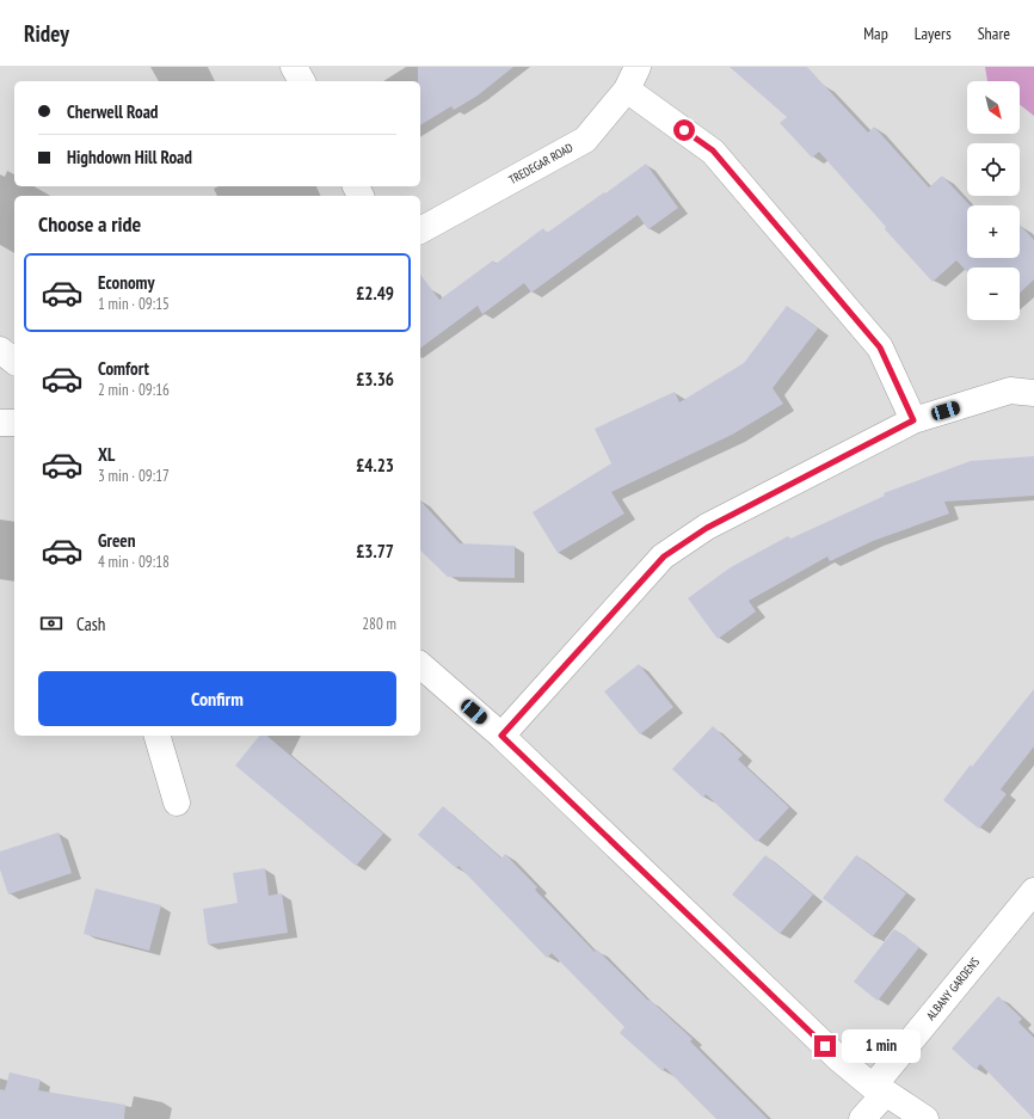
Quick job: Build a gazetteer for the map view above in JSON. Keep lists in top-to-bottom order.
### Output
{
  "streets": {
    "street": ["TREDEGAR ROAD", "ALBANY GARDENS"]
  },
  "north": "bottom right",
  "page": {
    "header": "Ridey",
    "nav": ["Map", "Layers", "Share"],
    "map_buttons": ["+", "−"],
    "banner": ["Cherwell Road", "Highdown Hill Road"],
    "heading": "Choose a ride",
    "list": [
      {
        "name": "Economy",
        "note": "1 min · 09:15",
        "value": "£2.49"
      },
      {
        "name": "Comfort",
        "note": "2 min · 09:16",
        "value": "£3.36"
      },
      {
        "name": "XL",
        "note": "3 min · 09:17",
        "value": "£4.23"
      },
      {
        "name": "Green",
        "note": "4 min · 09:18",
        "value": "£3.77"
      }
    ],
    "pay": ["Cash", "280 m"],
    "buttons": "Confirm",
    "bubble": "1 min"
  }
}
